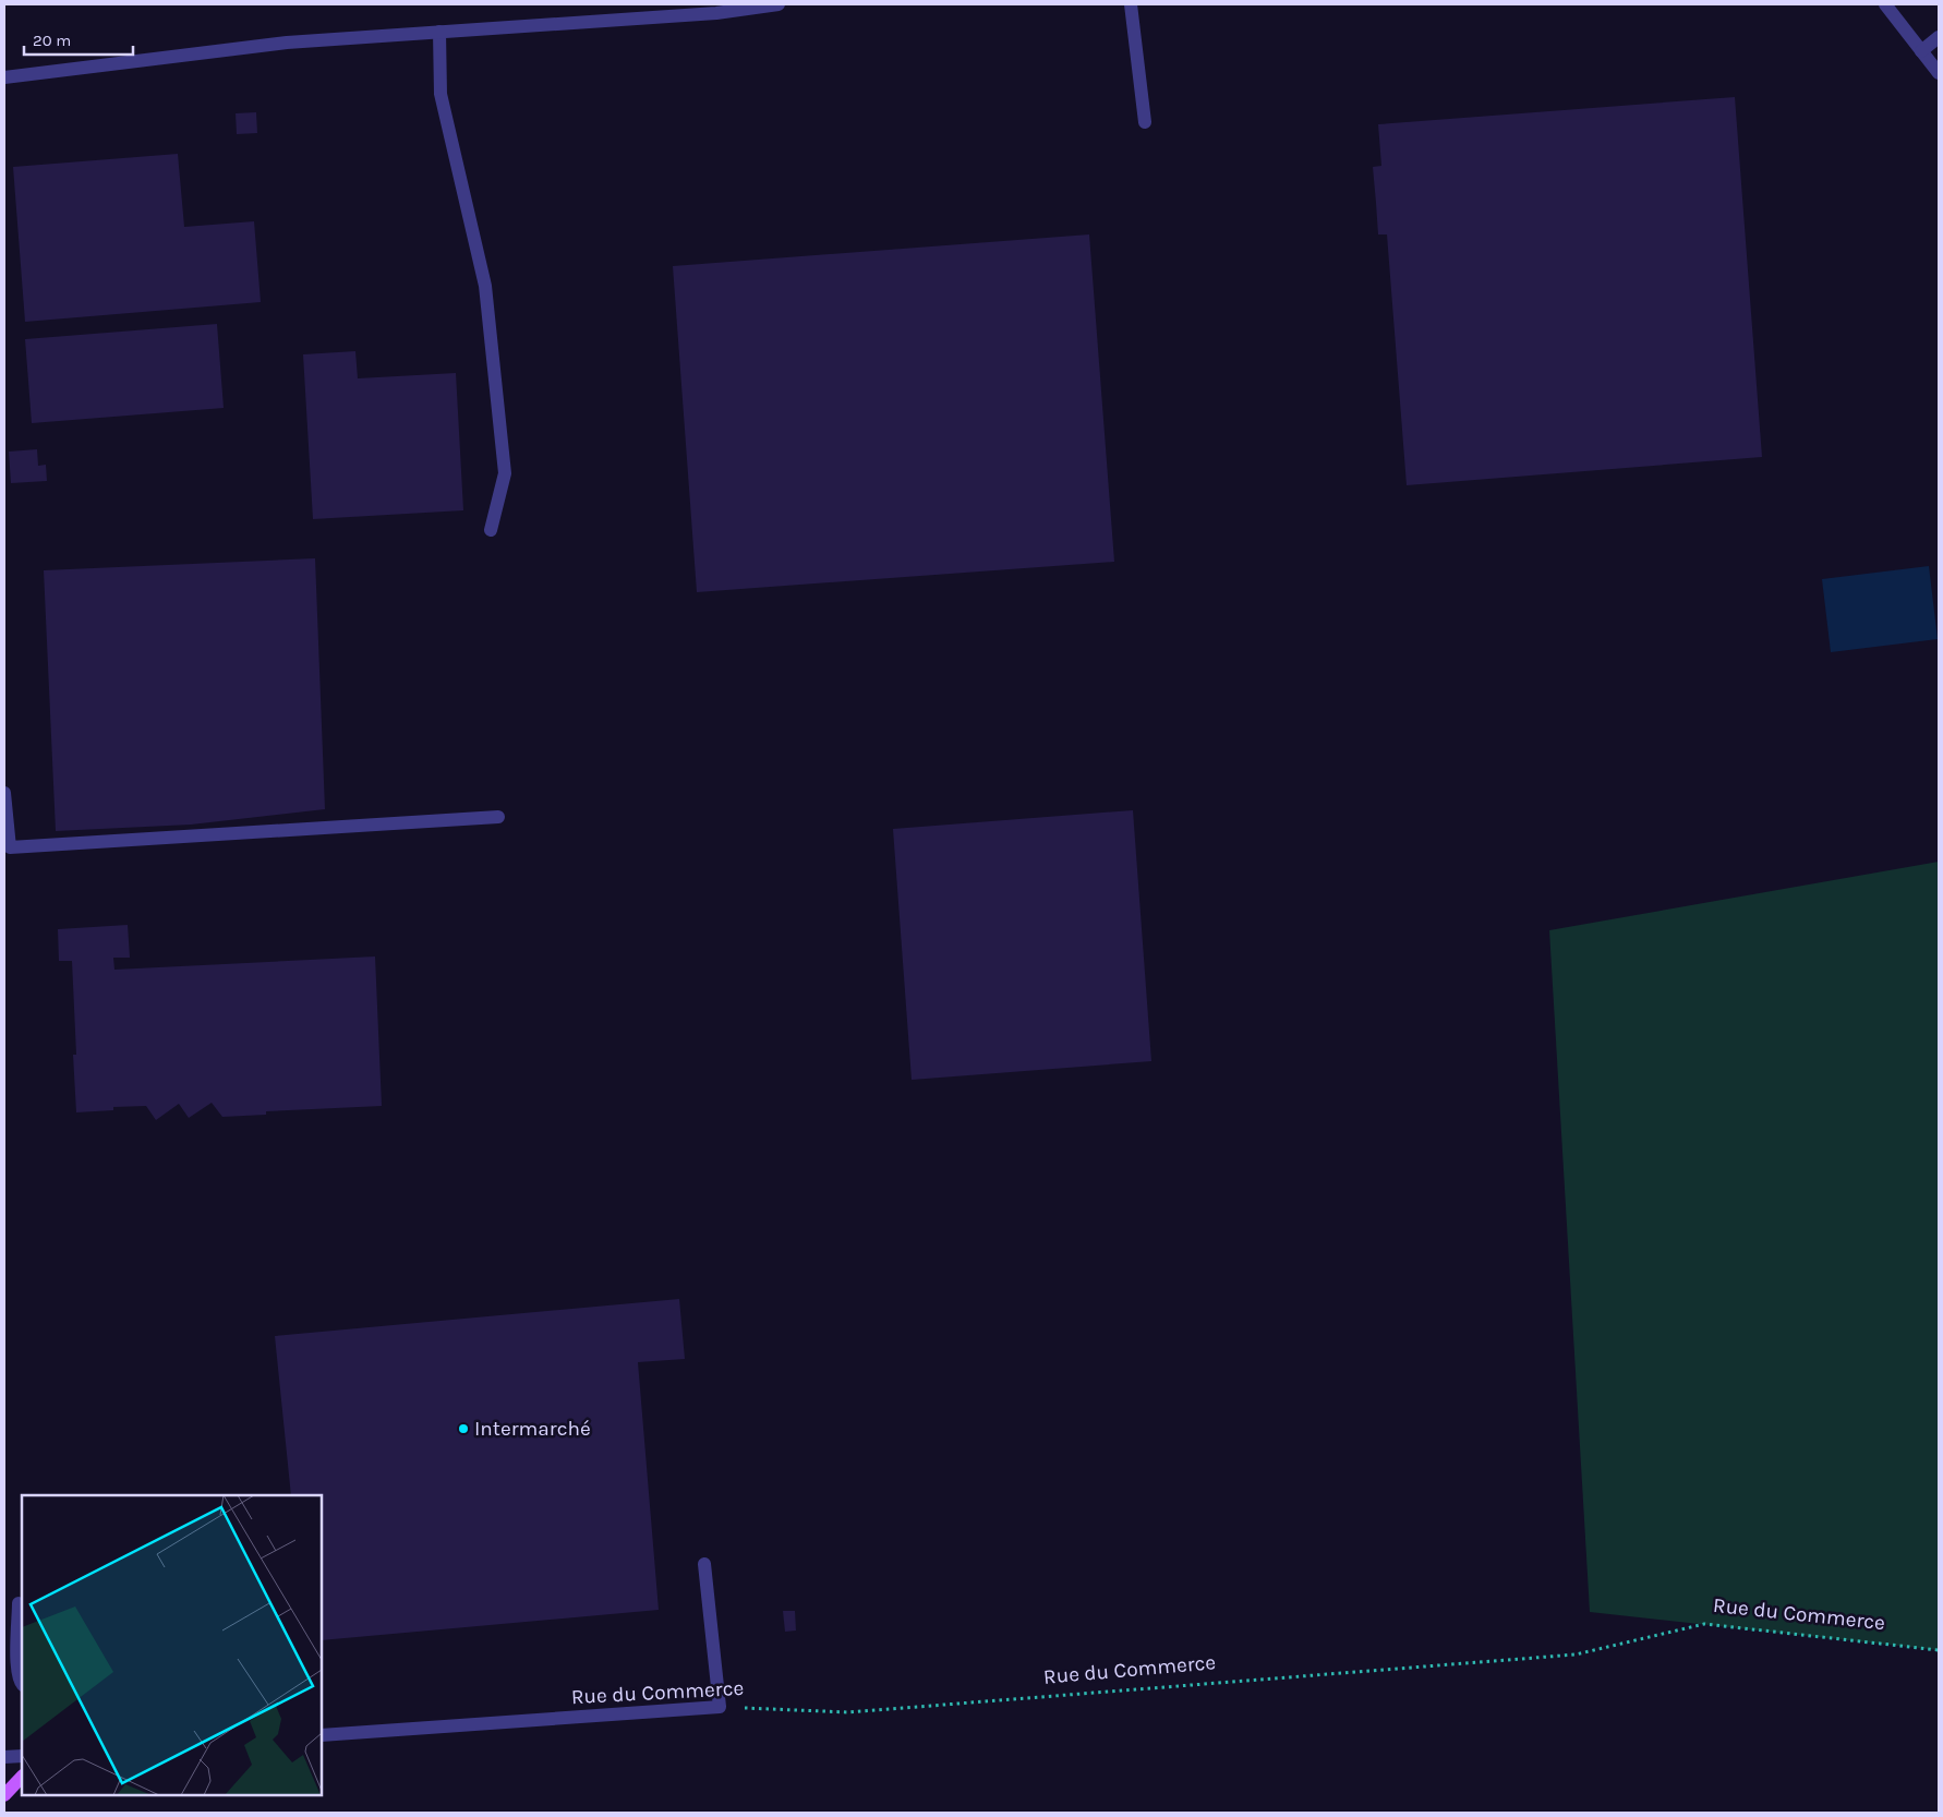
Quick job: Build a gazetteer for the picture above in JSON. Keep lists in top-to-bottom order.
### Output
{
  "streets": {
    "street": ["Rue du Commerce"]
  },
  "places": ["Intermarché"],
  "scale_bar": "20 m"
}
